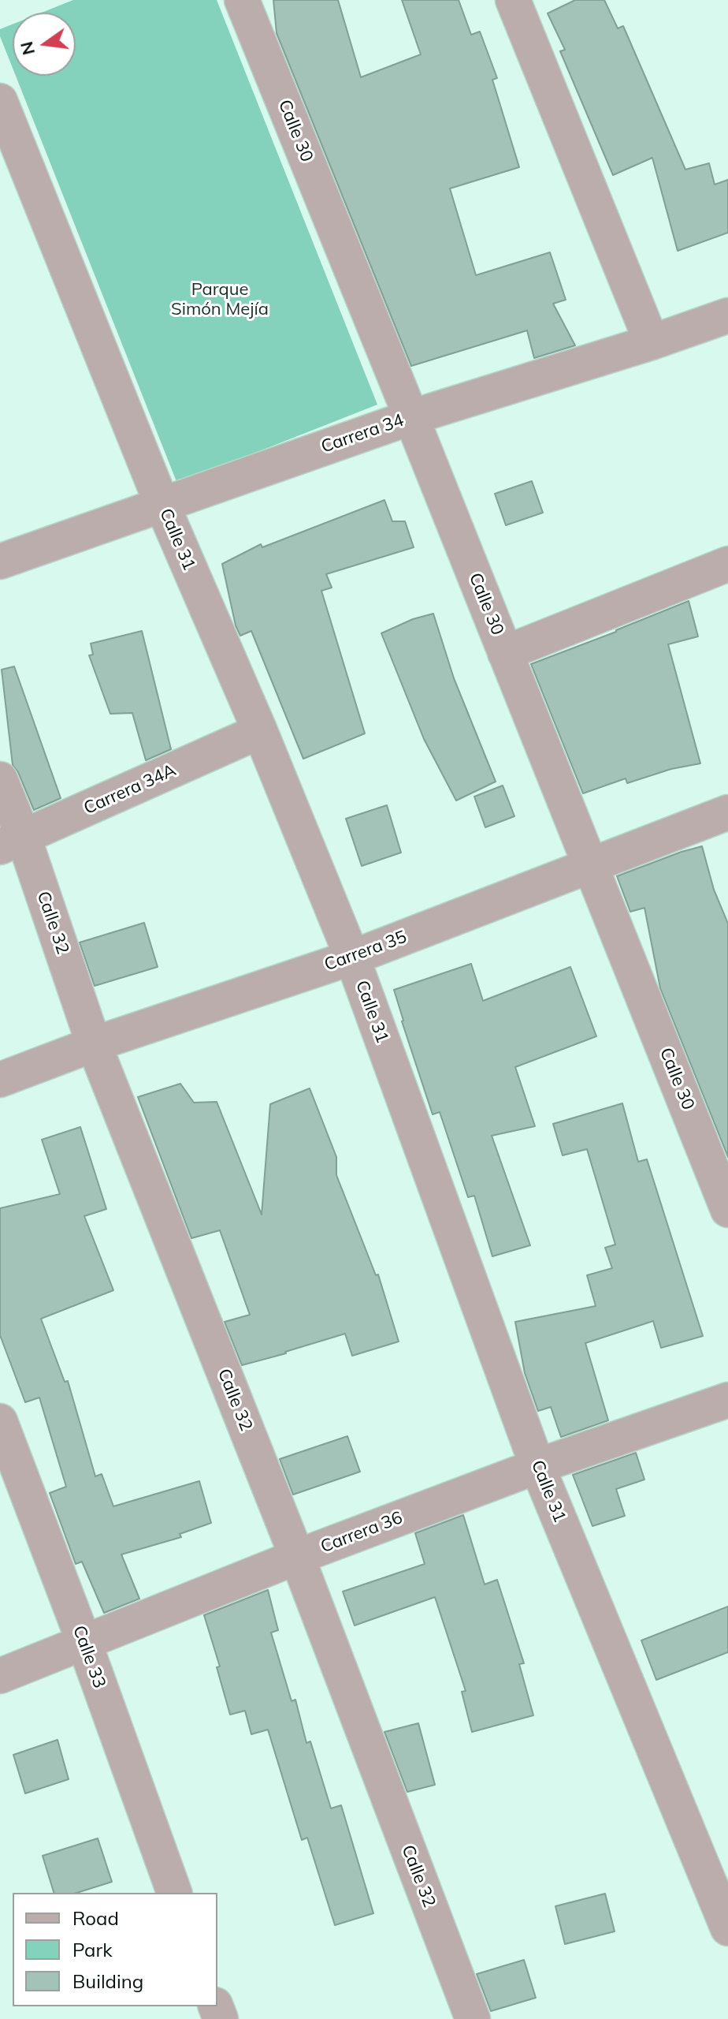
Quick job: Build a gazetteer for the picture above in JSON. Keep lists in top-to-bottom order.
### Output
{
  "streets": {
    "street": [
      "Calle 30",
      "Carrera 34",
      "Calle 31",
      "Carrera 34A",
      "Calle 32",
      "Carrera 35",
      "Carrera 36",
      "Calle 33"
    ]
  },
  "crossings": [
    ["Calle 30", "Carrera 34"],
    ["Calle 30", "Carrera 35"],
    ["Carrera 34", "Calle 31"],
    ["Calle 31", "Carrera 34A"],
    ["Calle 31", "Carrera 35"],
    ["Calle 31", "Carrera 36"],
    ["Carrera 34A", "Calle 32"],
    ["Calle 32", "Carrera 35"],
    ["Calle 32", "Carrera 36"],
    ["Carrera 36", "Calle 33"]
  ],
  "parks": ["Parque Simón Mejía"],
  "legend": ["Road", "Park", "Building"],
  "north": "left"
}
